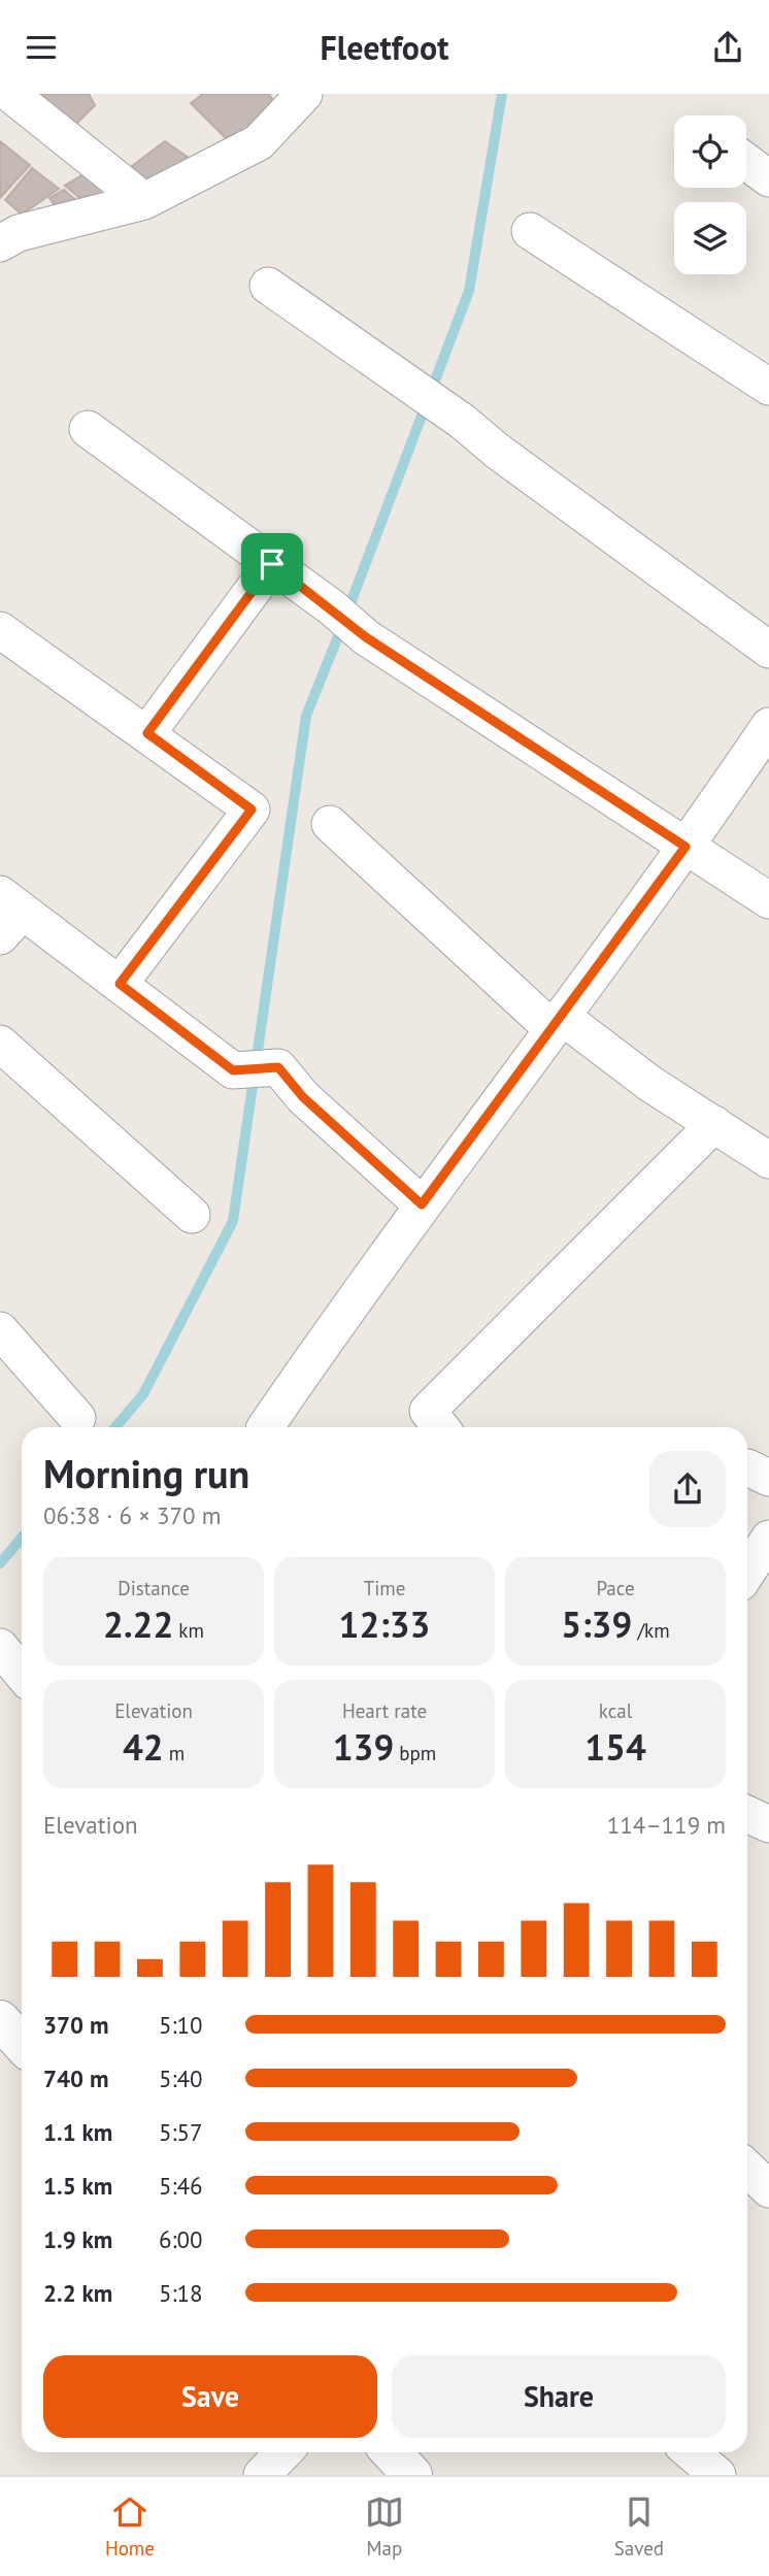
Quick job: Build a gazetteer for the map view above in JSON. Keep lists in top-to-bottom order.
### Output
{
  "page": {
    "header": "Fleetfoot",
    "heading": ["Morning run", "06:38 · 6 × 370 m"],
    "stats": [
      ["Distance", "2.22 km"],
      ["Time", "12:33"],
      ["Pace", "5:39 /km"],
      ["Elevation", "42 m"],
      ["Heart rate", "139 bpm"],
      ["kcal", "154"]
    ],
    "chart": ["Elevation", "114–119 m"],
    "list": [
      {
        "name": "370 m",
        "note": "5:10"
      },
      {
        "name": "740 m",
        "note": "5:40"
      },
      {
        "name": "1.1 km",
        "note": "5:57"
      },
      {
        "name": "1.5 km",
        "note": "5:46"
      },
      {
        "name": "1.9 km",
        "note": "6:00"
      },
      {
        "name": "2.2 km",
        "note": "5:18"
      }
    ],
    "buttons": ["Save", "Share"],
    "tabs": ["Home", "Map", "Saved"]
  }
}
